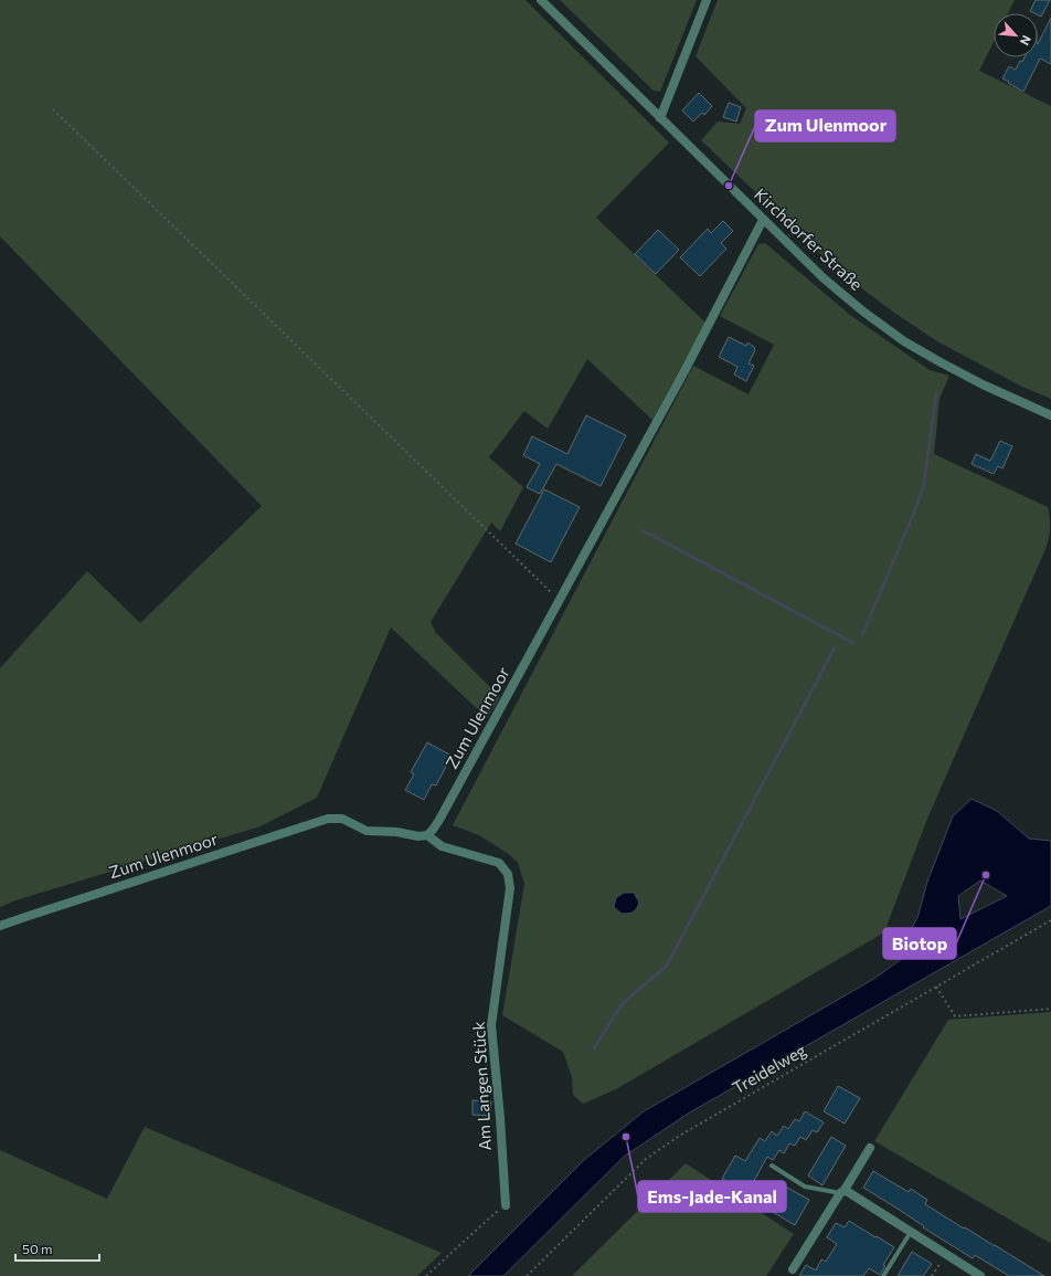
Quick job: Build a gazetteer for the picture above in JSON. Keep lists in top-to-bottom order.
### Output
{
  "streets": {
    "street": ["Kirchdorfer Straße", "Zum Ulenmoor", "Am Langen Stück"],
    "path": ["Treidelweg"]
  },
  "crossings": [
    ["Kirchdorfer Straße", "Zum Ulenmoor"],
    ["Zum Ulenmoor", "Am Langen Stück"]
  ],
  "places": ["Zum Ulenmoor", "Biotop", "Ems-Jade-Kanal"],
  "scale_bar": "50 m",
  "north": "bottom right"
}
